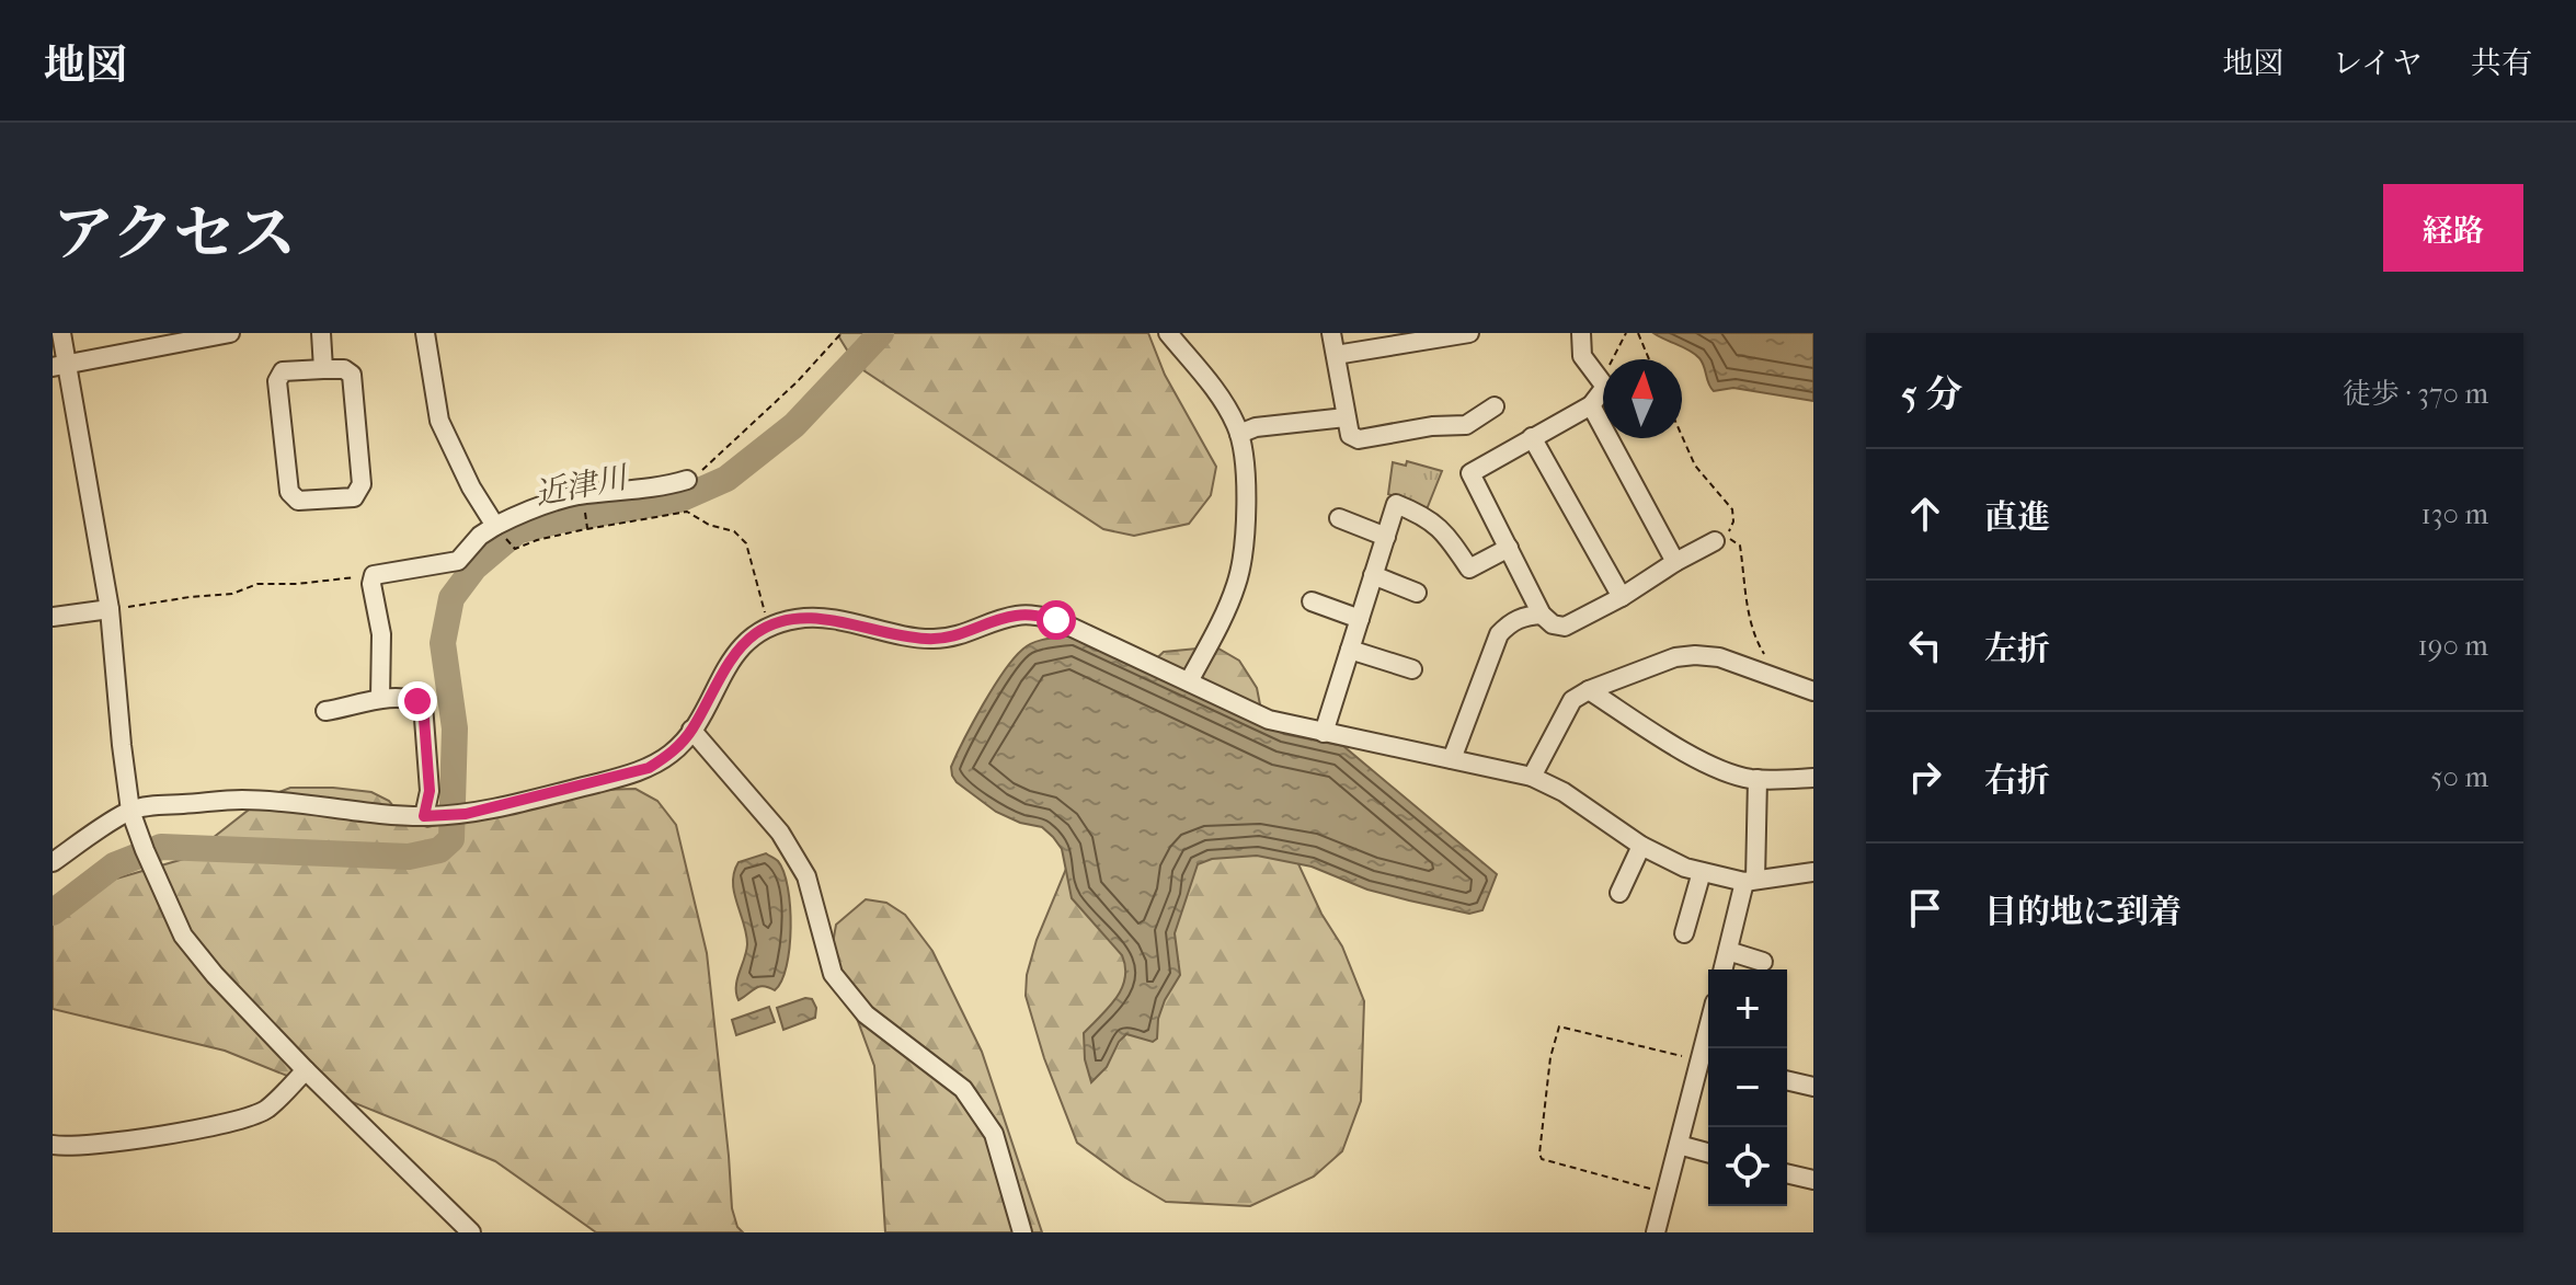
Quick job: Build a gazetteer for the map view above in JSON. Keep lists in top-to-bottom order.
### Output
{
  "water": ["近津川"],
  "north": "top",
  "page": {
    "header": "地図",
    "nav": ["地図", "レイヤ", "共有"],
    "title": "アクセス",
    "buttons": "経路",
    "heading": ["5 分", "徒歩 · 370 m"],
    "list": [
      ["直進", "130 m"],
      ["左折", "190 m"],
      ["右折", "50 m"],
      "目的地に到着"
    ],
    "map_buttons": ["+", "−"]
  }
}
